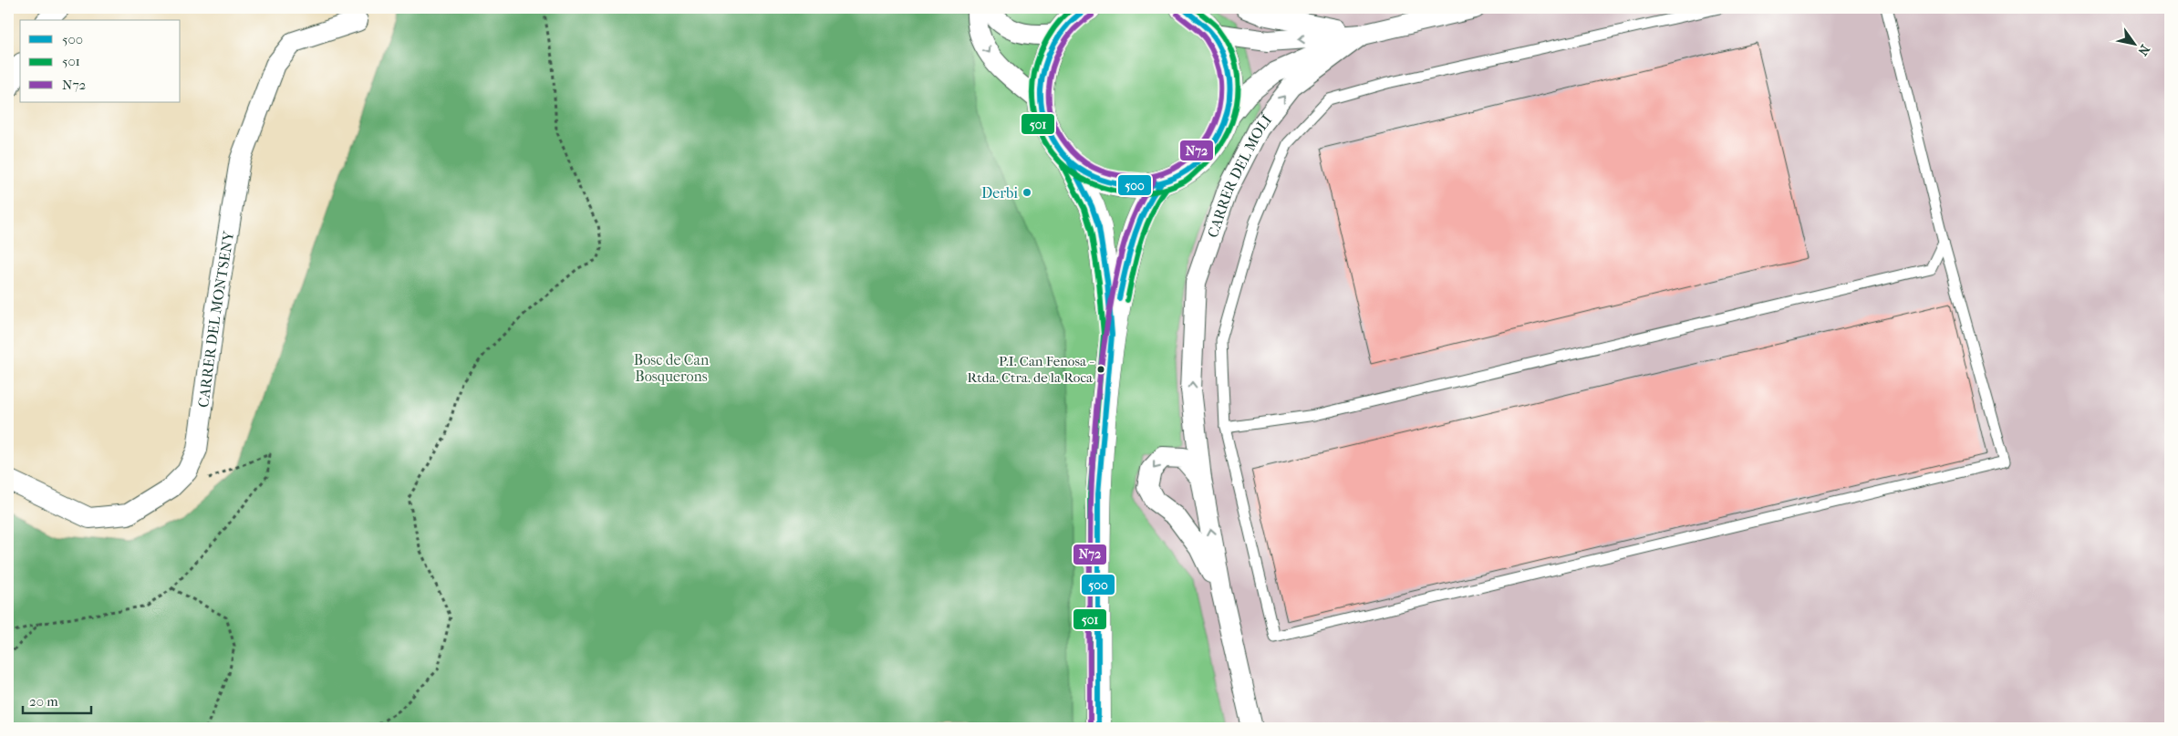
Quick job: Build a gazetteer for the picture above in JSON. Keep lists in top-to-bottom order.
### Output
{
  "streets": {
    "street": ["CARRER DEL MOLÍ", "CARRER DEL MONTSENY"]
  },
  "parks": ["Bosc de Can Bosquerons"],
  "places": ["Derbi", "P.I. Can Fenosa - Rtda. Ctra. de la Roca"],
  "lines": ["transit line 500", "transit line 501", "transit line N72"],
  "legend": ["500", "501", "N72"],
  "scale_bar": "20 m",
  "north": "bottom right"
}
